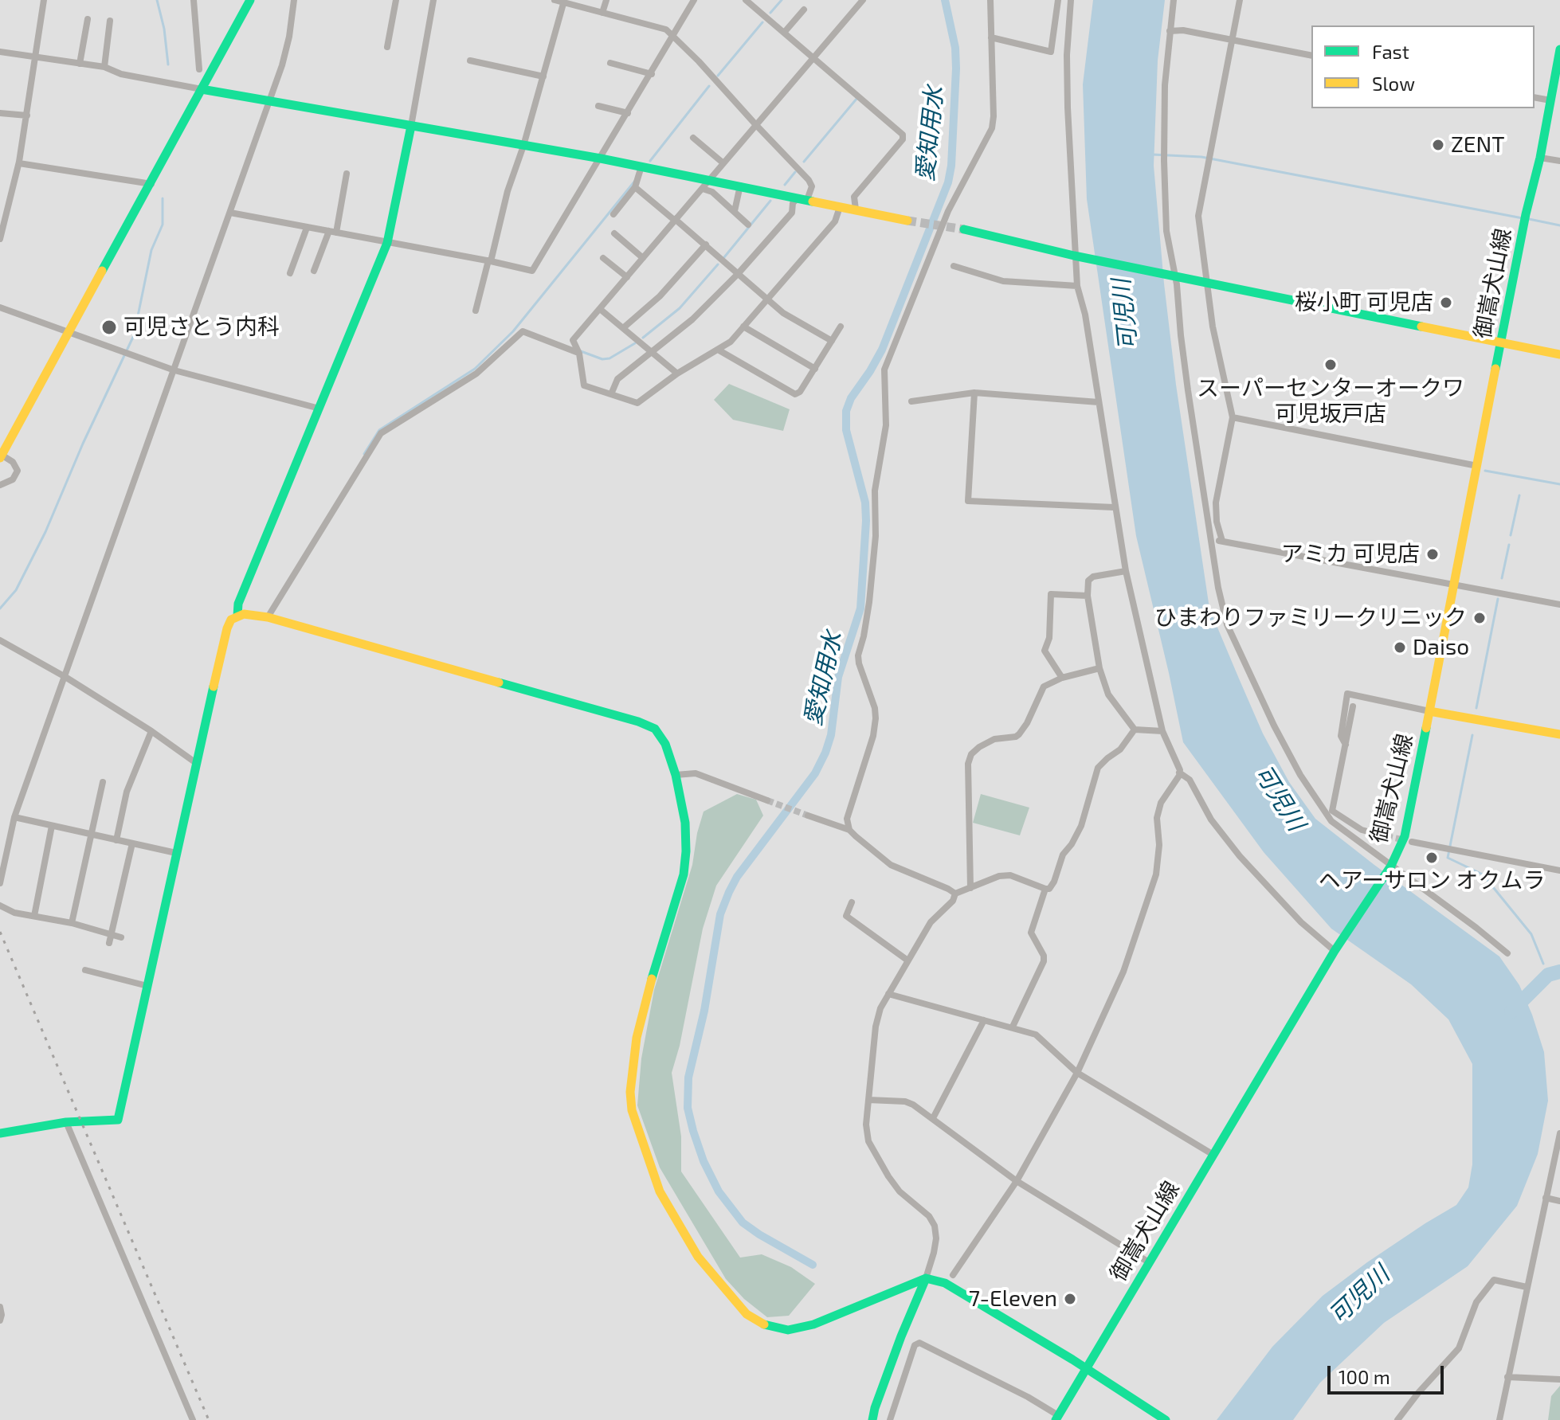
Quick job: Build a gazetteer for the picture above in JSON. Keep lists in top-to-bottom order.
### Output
{
  "streets": {
    "street": ["御嵩犬山線"]
  },
  "water": ["愛知用水", "可児川"],
  "places": [
    "ZENT",
    "桜小町 可児店",
    "可児さとう内科",
    "スーパーセンターオークワ 可児坂戸店",
    "アミカ 可児店",
    "ひまわりファミリークリニック",
    "Daiso",
    "ヘアーサロン オクムラ",
    "7-Eleven"
  ],
  "legend": ["Fast", "Slow"],
  "scale_bar": "100 m"
}
